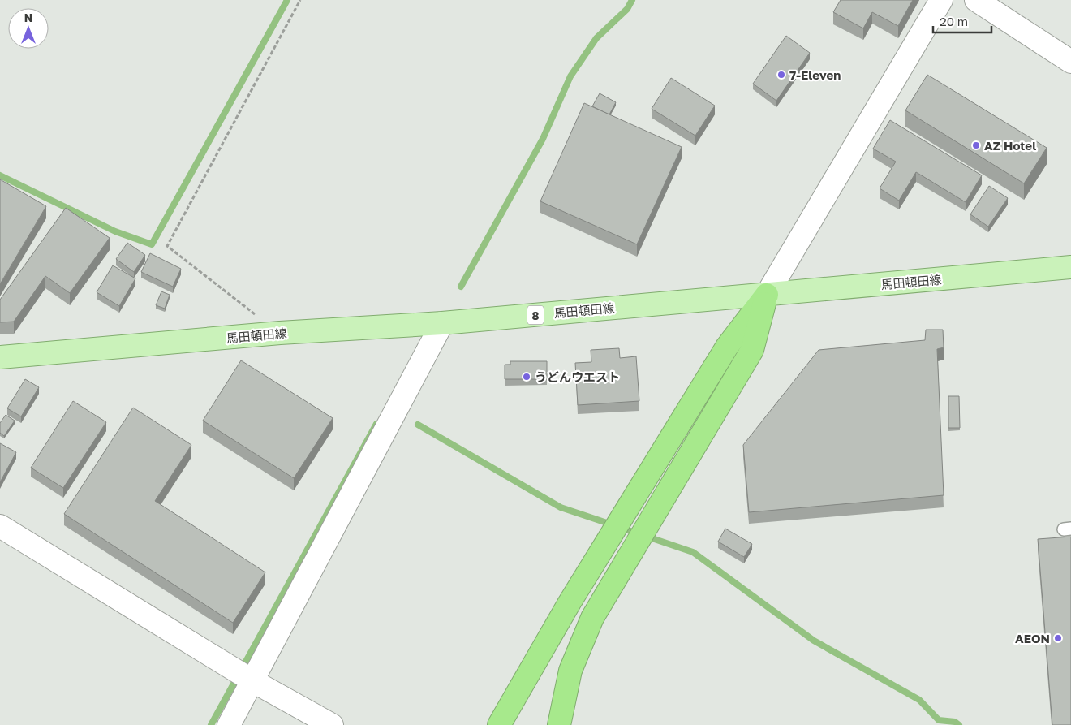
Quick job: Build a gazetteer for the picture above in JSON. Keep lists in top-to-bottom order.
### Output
{
  "streets": {
    "main road": ["馬田頓田線", "8"]
  },
  "places": [
    "7-Eleven",
    "AZ Hotel",
    "うどんウエスト",
    "AEON"
  ],
  "scale_bar": "20 m",
  "north": "top"
}
